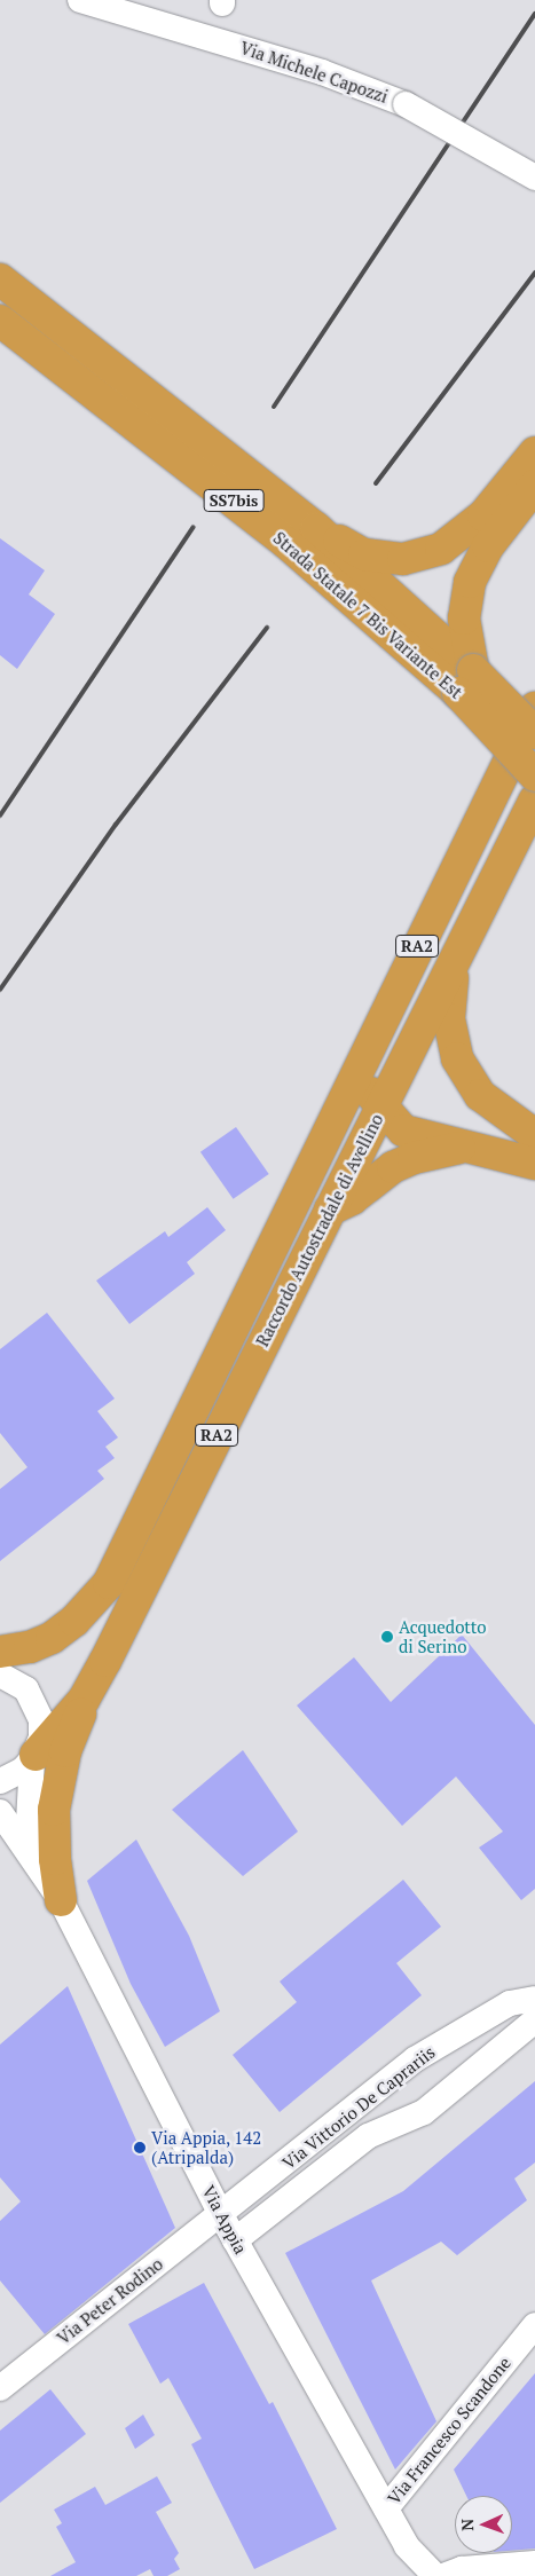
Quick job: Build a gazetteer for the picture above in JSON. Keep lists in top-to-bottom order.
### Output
{
  "streets": {
    "highway": [
      "SS7bis",
      "Strada Statale 7 Bis Variante Est",
      "RA2",
      "Raccordo Autostradale di Avellino"
    ],
    "street": [
      "Via Michele Capozzi",
      "Via Vittorio De Caprariis",
      "Via Appia",
      "Via Peter Rodino",
      "Via Francesco Scandone"
    ]
  },
  "crossings": [
    ["Via Vittorio De Caprariis", "Via Appia"],
    ["Via Vittorio De Caprariis", "Via Peter Rodino"],
    ["Via Appia", "Via Peter Rodino"],
    ["Via Appia", "Via Francesco Scandone"]
  ],
  "places": ["Acquedotto di Serino", "Via Appia, 142 (Atripalda)"],
  "north": "left"
}
